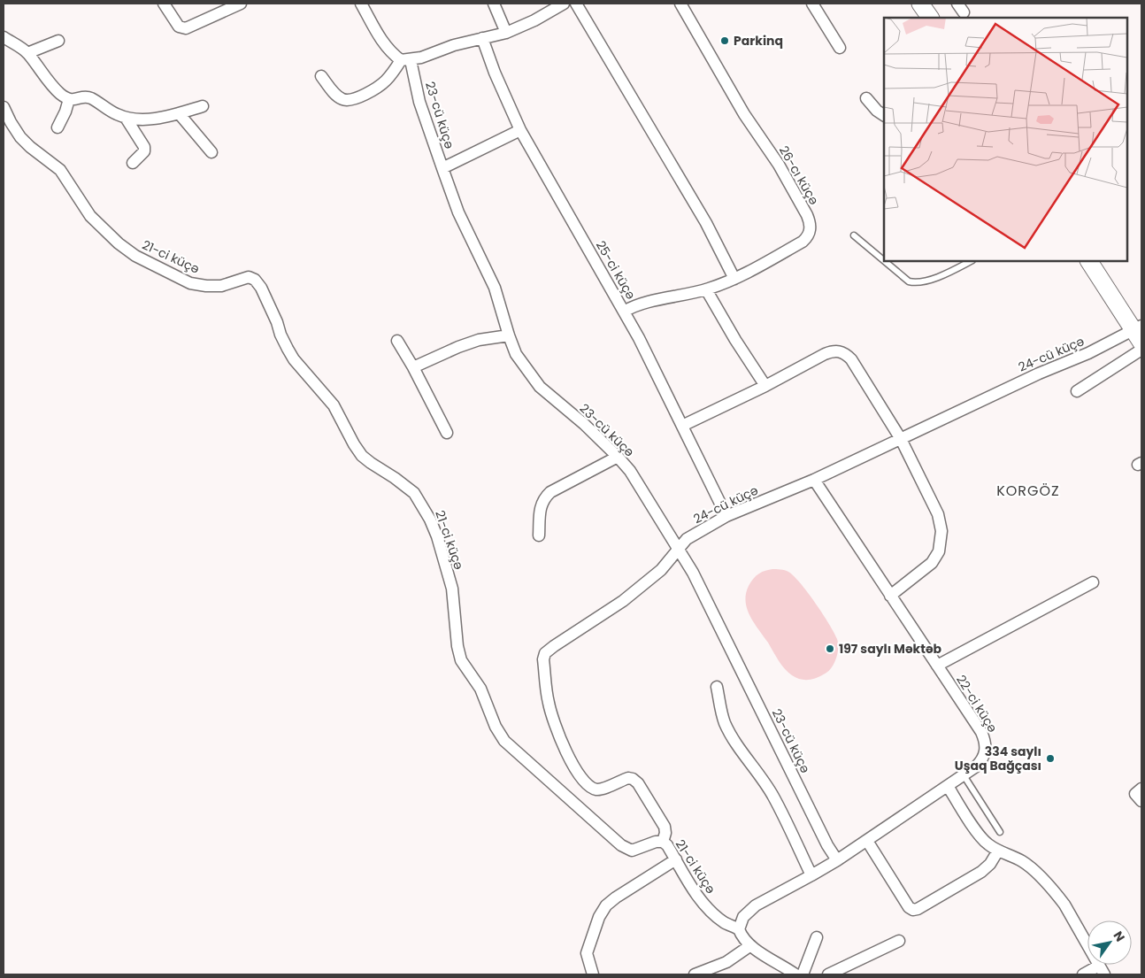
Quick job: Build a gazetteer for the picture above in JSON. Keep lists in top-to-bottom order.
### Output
{
  "streets": {
    "street": [
      "23-cü küçə",
      "26-cı küçə",
      "21-ci küçə",
      "25-ci küçə",
      "24-cü küçə",
      "22-ci küçə"
    ]
  },
  "crossings": [
    ["23-cü küçə", "24-cü küçə"],
    ["23-cü küçə", "22-ci küçə"],
    ["26-cı küçə", "25-ci küçə"],
    ["21-ci küçə", "24-cü küçə"],
    ["21-ci küçə", "22-ci küçə"],
    ["25-ci küçə", "24-cü küçə"],
    ["24-cü küçə", "22-ci küçə"]
  ],
  "districts": ["KORGÖZ"],
  "places": ["Parkinq", "197 saylı Məktəb", "334 saylı Uşaq Bağçası"],
  "north": "top right"
}
